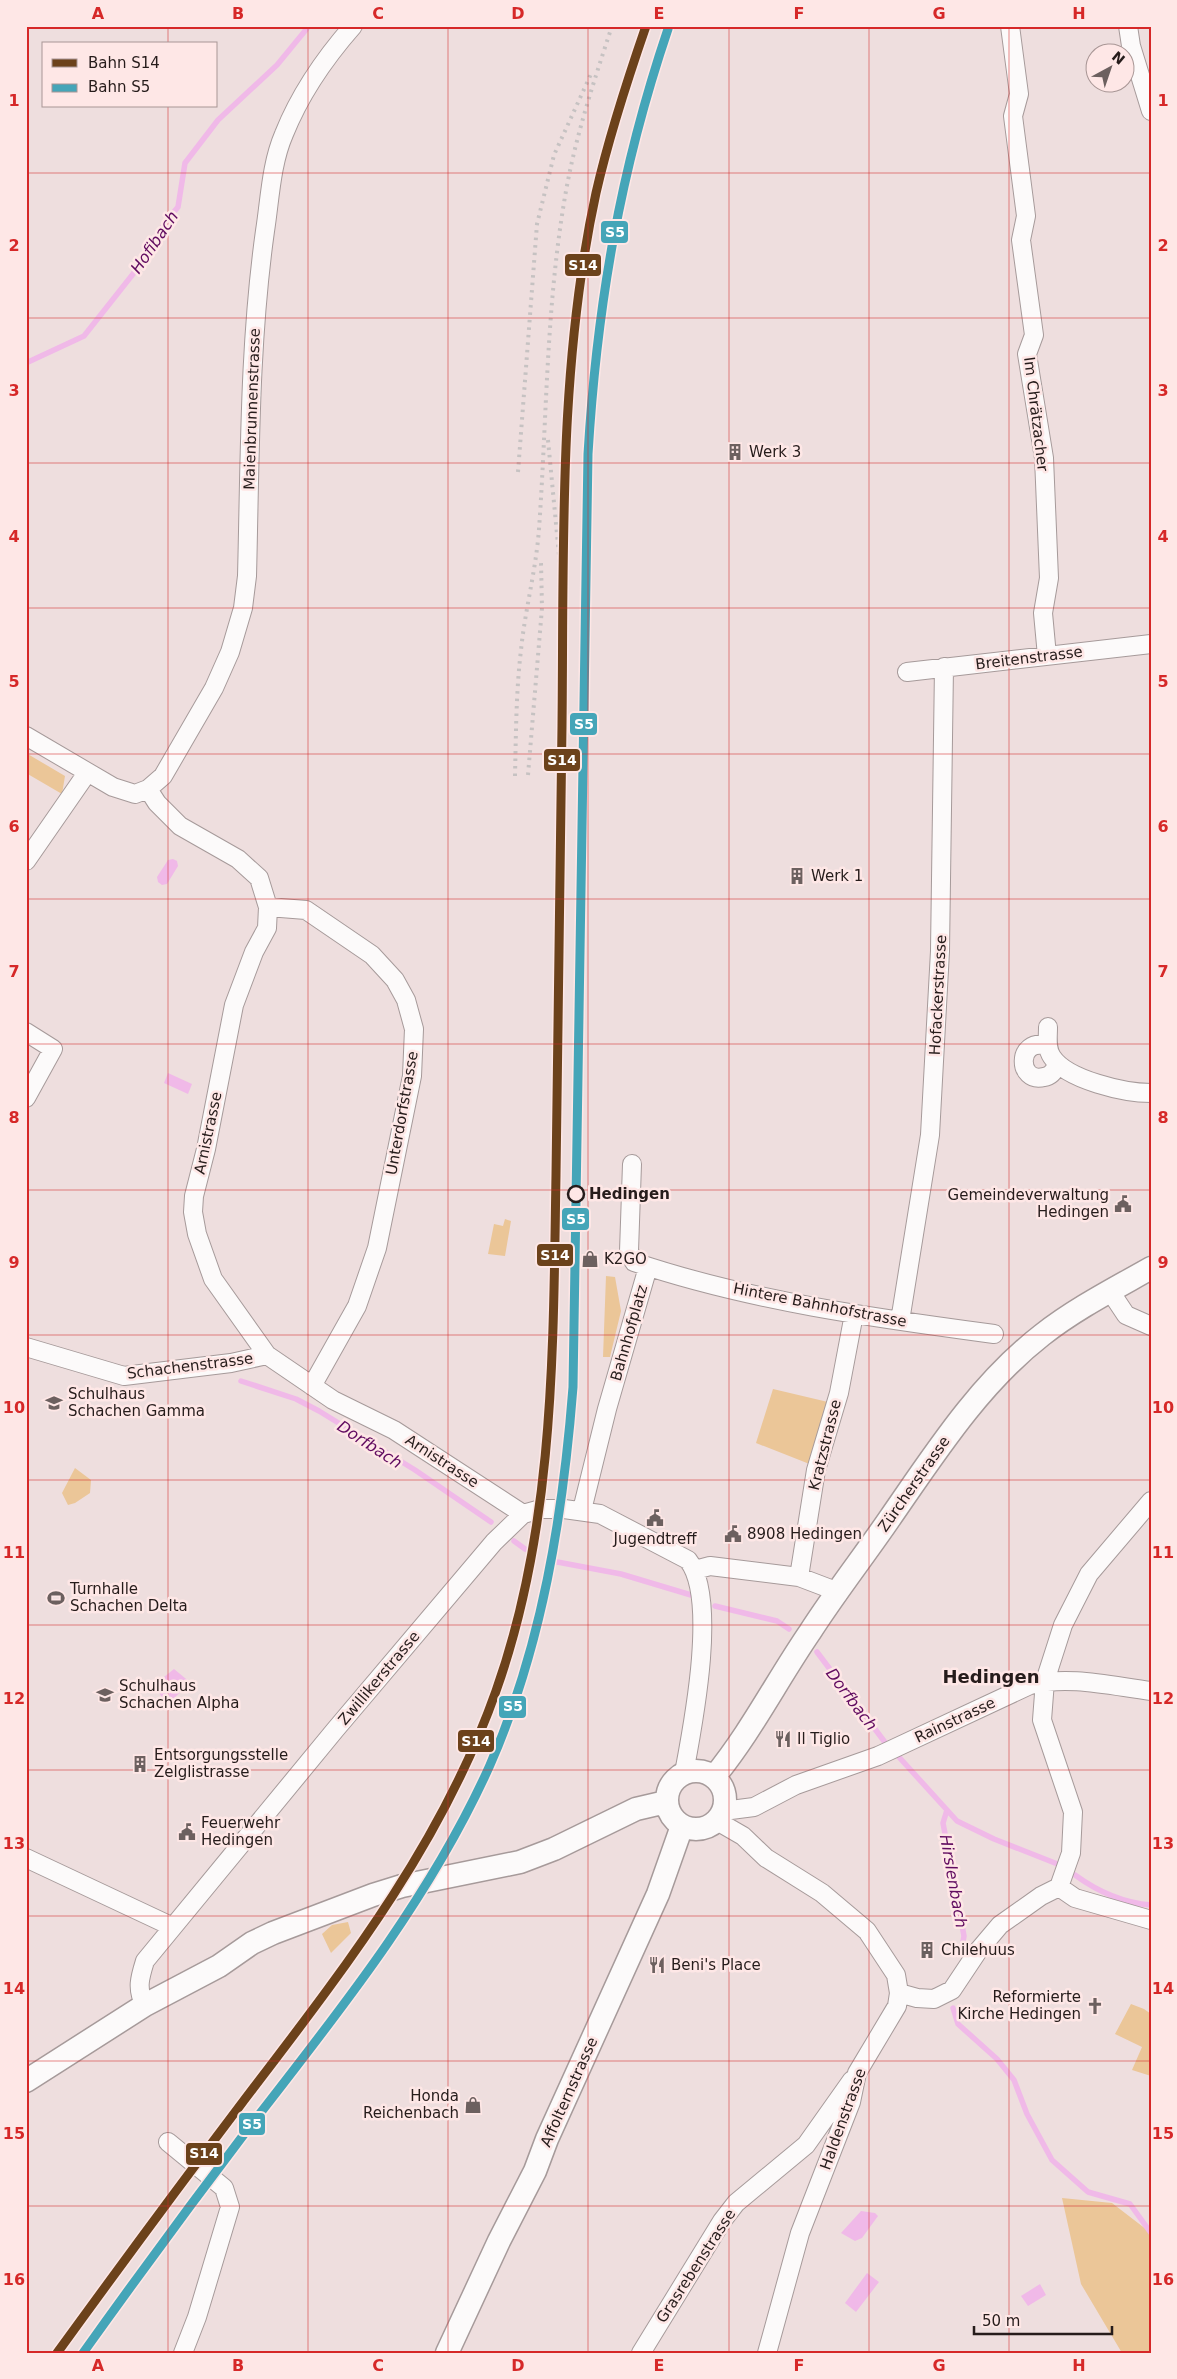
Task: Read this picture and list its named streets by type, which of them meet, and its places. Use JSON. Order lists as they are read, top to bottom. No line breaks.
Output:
{"streets":{"main road":["Zürcherstrasse","Affolternstrasse"],"street":["Maienbrunnenstrasse","Im Chrätzacher","Breitenstrasse","Hofackerstrasse","Unterdorfstrasse","Arnistrasse","Hintere Bahnhofstrasse","Bahnhofplatz","Schachenstrasse","Kratzstrasse","Zwillikerstrasse","Rainstrasse","Haldenstrasse","Grasrebenstrasse"]},"crossings":[["Maienbrunnenstrasse","Arnistrasse"],["Im Chrätzacher","Breitenstrasse"],["Breitenstrasse","Hofackerstrasse"],["Hofackerstrasse","Hintere Bahnhofstrasse"],["Unterdorfstrasse","Arnistrasse"],["Arnistrasse","Schachenstrasse"],["Arnistrasse","Zwillikerstrasse"],["Hintere Bahnhofstrasse","Bahnhofplatz"],["Hintere Bahnhofstrasse","Kratzstrasse"],["Zürcherstrasse","Rainstrasse"],["Zürcherstrasse","Affolternstrasse"],["Rainstrasse","Affolternstrasse"],["Haldenstrasse","Grasrebenstrasse"]],"districts":["Hedingen"],"water":["Hofibach","Dorfbach","Hirslenbach"],"places":{"building":["Werk 3","Werk 1","Entsorgungsstelle Zelglistrasse","Chilehuus"],"other":["Hedingen"],"public building":["Gemeindeverwaltung Hedingen","Jugendtreff","8908 Hedingen","Feuerwehr Hedingen"],"shop":["K2GO","Honda Reichenbach"],"school or university":["Schulhaus Schachen Gamma","Schulhaus Schachen Alpha"],"sports":["Turnhalle Schachen Delta"],"restaurant":["Il Tiglio","Beni's Place"],"church":["Reformierte Kirche Hedingen"]},"lines":["rail line S14","rail line S5"],"legend":["Bahn S14","Bahn S5"],"scale_bar":"50 m","north":"top right","grid":{"columns":["A","B","C","D","E","F","G","H"],"rows":["1","2","3","4","5","6","7","8","9","10","11","12","13","14","15","16"]}}
